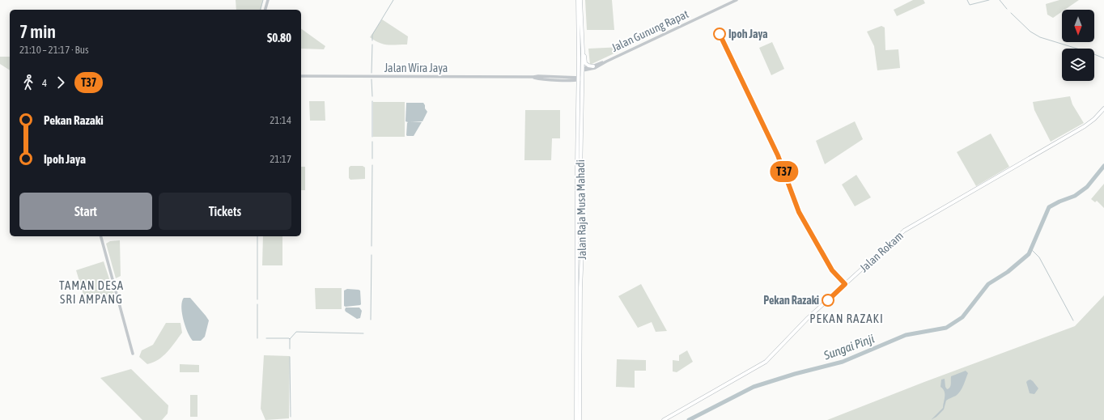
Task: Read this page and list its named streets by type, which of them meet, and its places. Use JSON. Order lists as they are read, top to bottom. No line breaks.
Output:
{"streets":{"main road":["Jalan Raja Musa Mahadi","Jalan Rokam"],"street":["Jalan Gunung Rapat","Jalan Wira Jaya"]},"crossings":[["Jalan Gunung Rapat","Jalan Raja Musa Mahadi"],["Jalan Wira Jaya","Jalan Raja Musa Mahadi"]],"districts":["TAMAN DESA SRI AMPANG","PEKAN RAZAKI"],"water":["Sungai Pinji"],"places":["Ipoh Jaya","Pekan Razaki"],"lines":["bus line T37"],"north":"bottom","page":{"on_map":"T37","heading":["7 min","21:10 – 21:17 · Bus","$0.80"],"legs":["4","T37"],"list":[{"name":"Pekan Razaki","value":"21:14"},{"name":"Ipoh Jaya","value":"21:17"}],"buttons":["Start","Tickets"]}}
